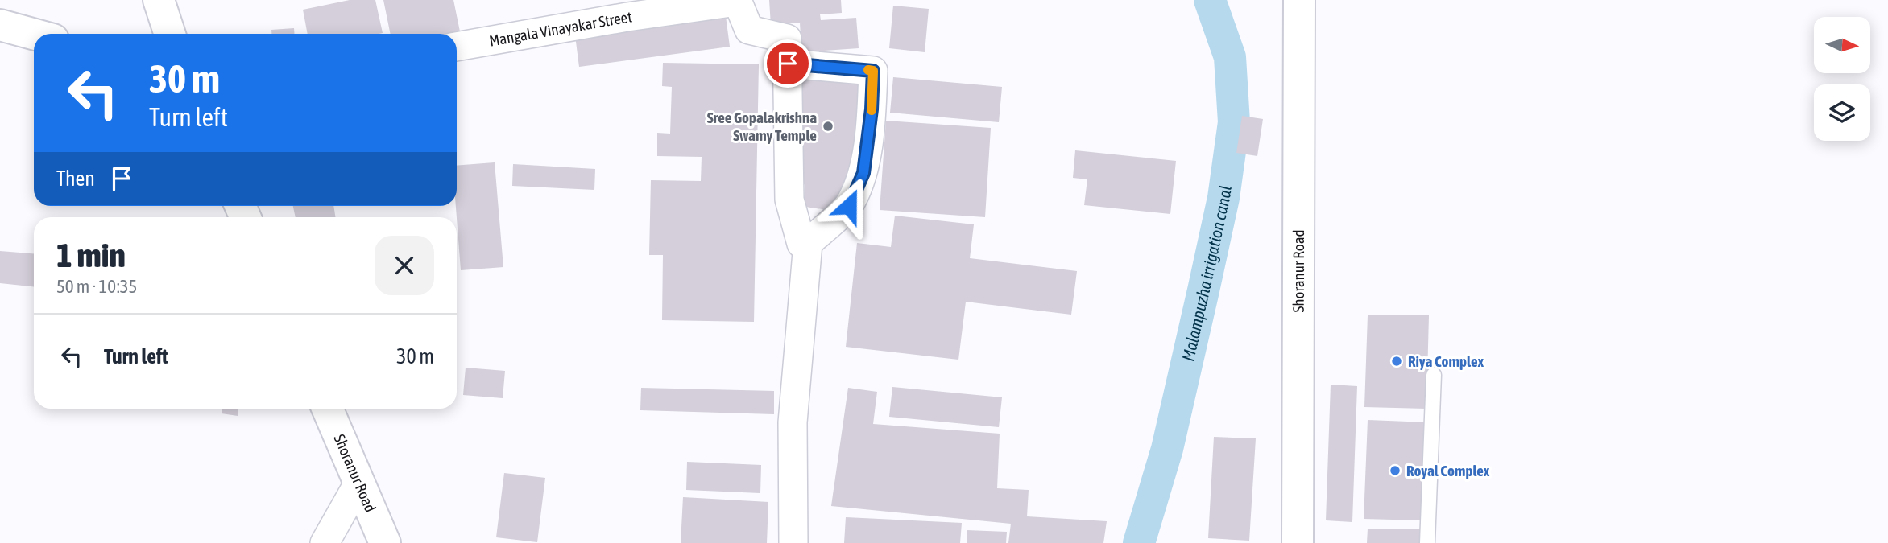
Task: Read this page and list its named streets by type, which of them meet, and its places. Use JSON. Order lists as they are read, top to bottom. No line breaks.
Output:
{"streets":{"main road":["Shoranur Road"],"street":["Mangala Vinayakar Street"]},"water":["Malampuzha irrigation canal"],"places":["Sree Gopalakrishna Swamy Temple","Riya Complex","Royal Complex"],"north":"right","page":{"turn":["30 m","Turn left"],"then":"Then","heading":["1 min","50 m · 10:35"],"list":[{"name":"Turn left","value":"30 m"}]}}
